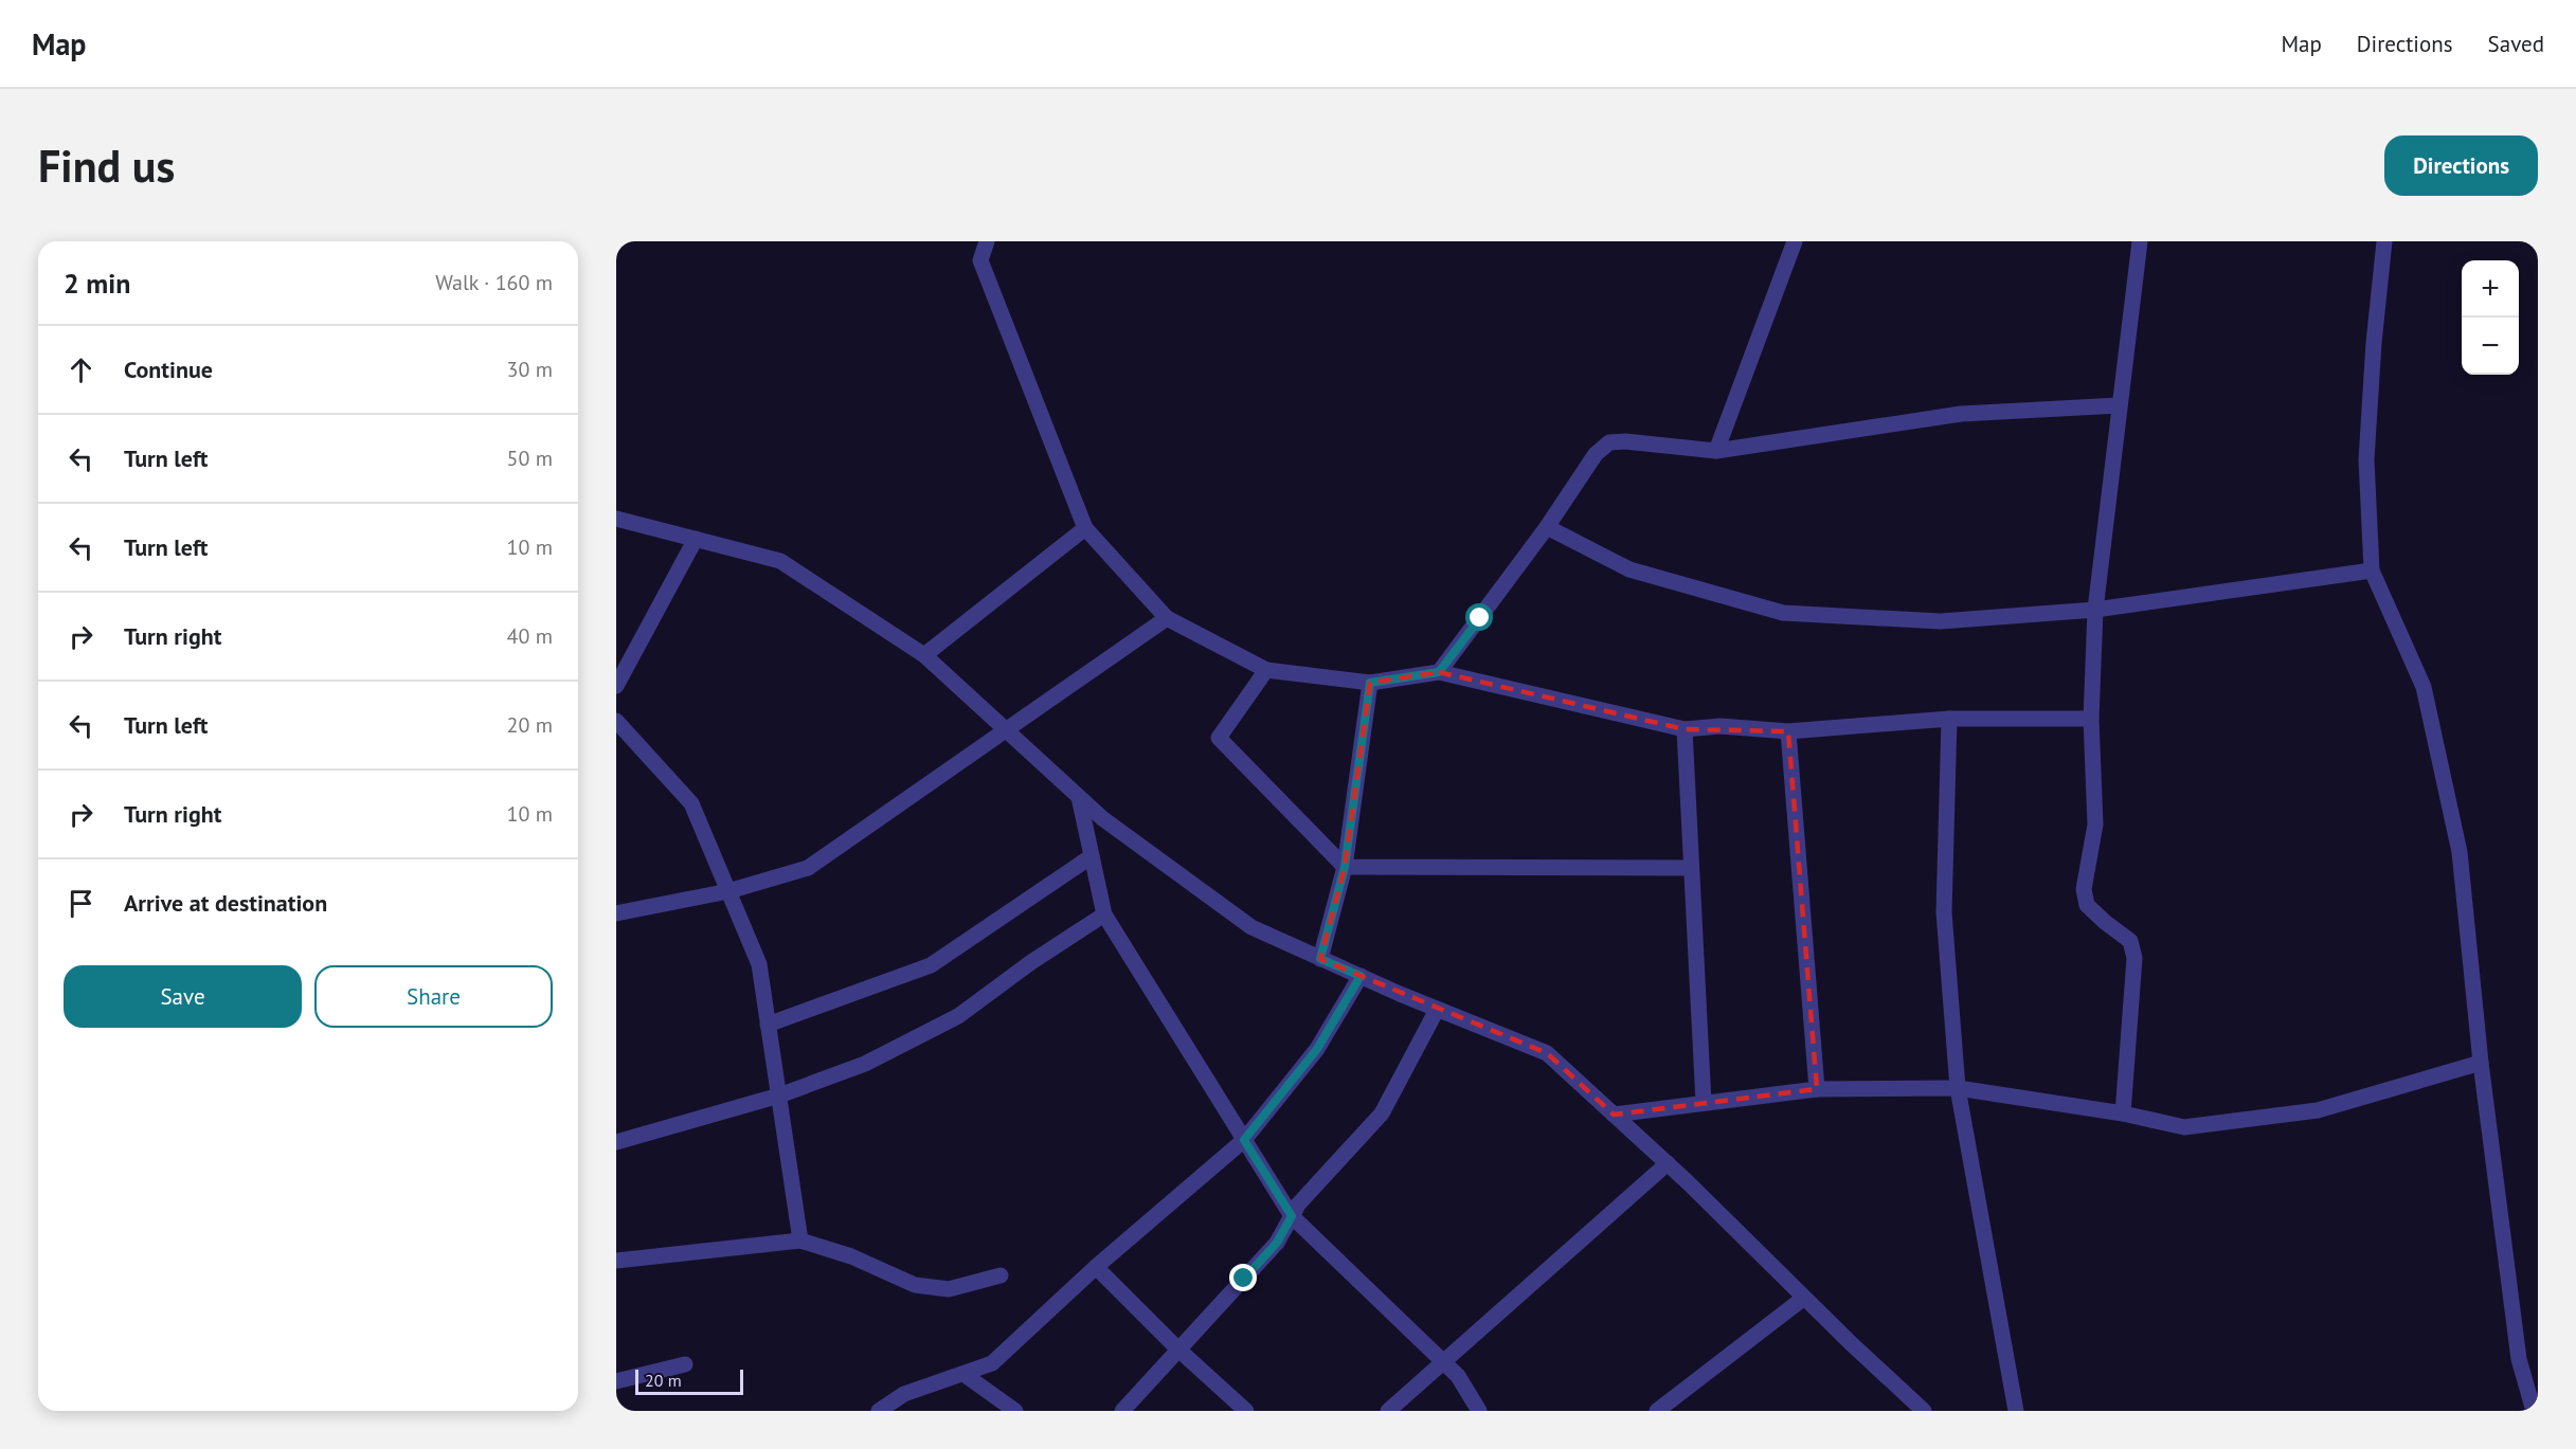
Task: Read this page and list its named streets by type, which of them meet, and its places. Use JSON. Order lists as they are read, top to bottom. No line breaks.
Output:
{"scale_bar":"20 m","page":{"header":"Map","nav":["Map","Directions","Saved"],"buttons":["Directions",["Save","Share"]],"title":"Find us","heading":["2 min","Walk · 160 m"],"map_buttons":["+","−"],"list":[["Continue","30 m"],["Turn left","50 m"],["Turn left","10 m"],["Turn right","40 m"],["Turn left","20 m"],["Turn right","10 m"],"Arrive at destination"],"scale":"20 m"}}
